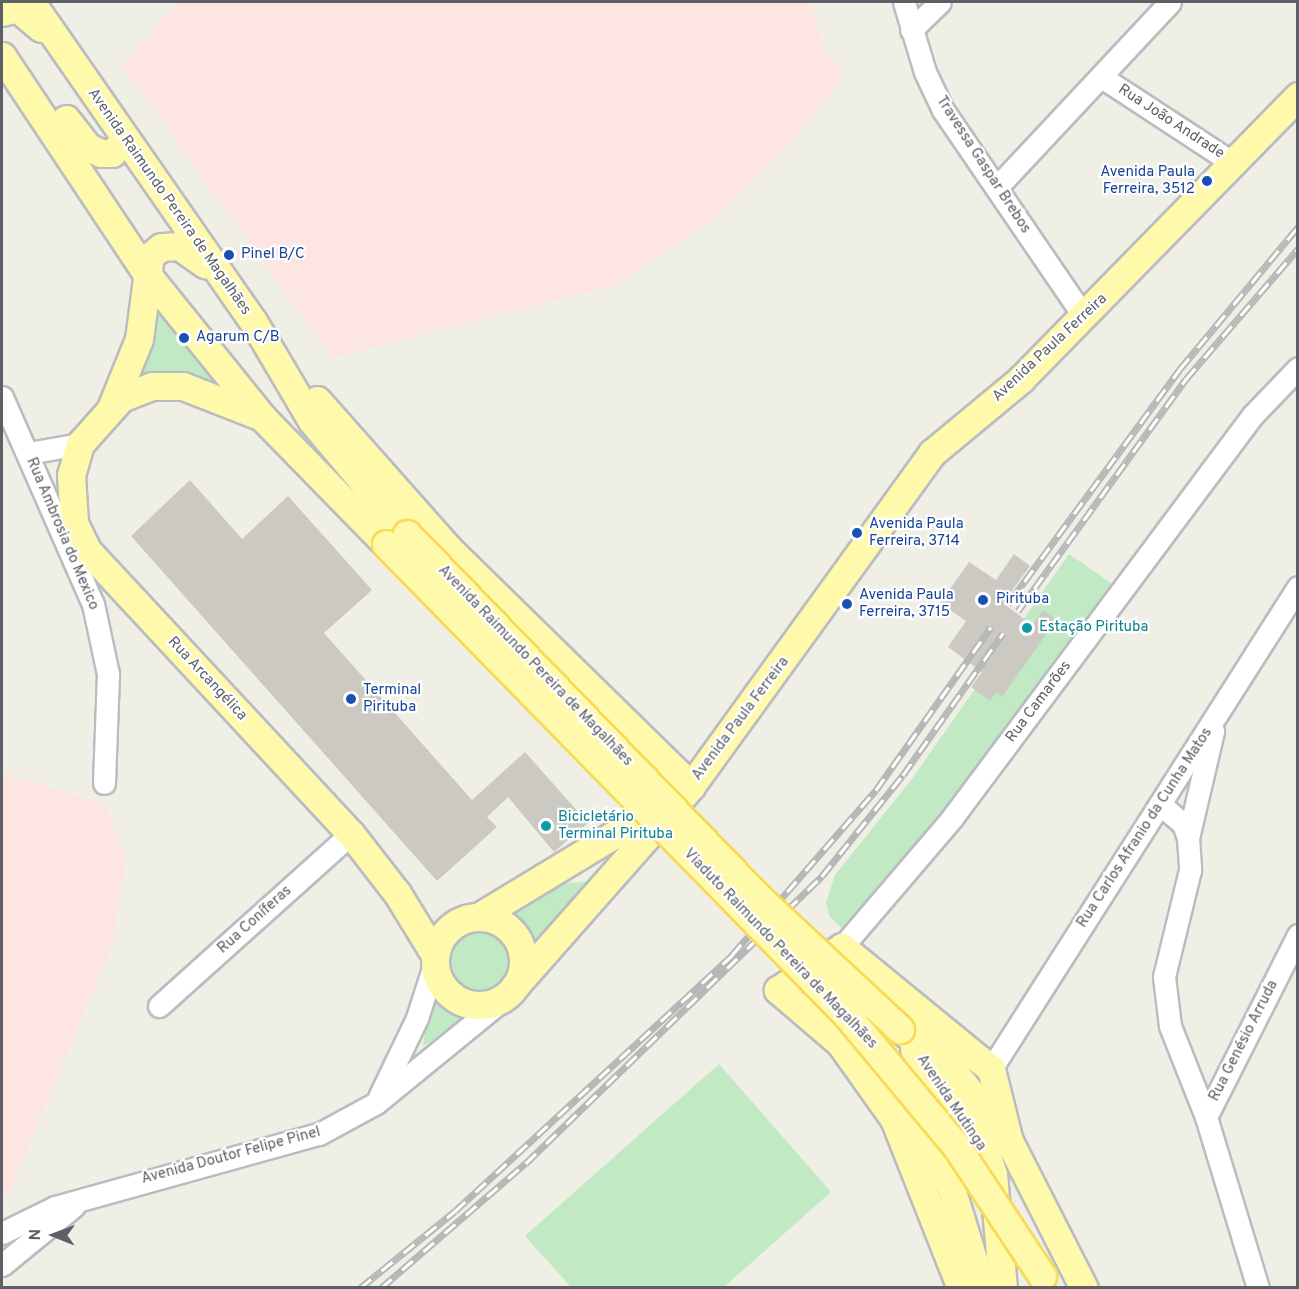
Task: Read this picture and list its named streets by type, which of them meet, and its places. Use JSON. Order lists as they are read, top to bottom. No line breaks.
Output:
{"streets":{"main road":["Avenida Raimundo Pereira de Magalhães","Avenida Paula Ferreira","Rua Arcangélica","Viaduto Raimundo Pereira de Magalhães","Avenida Mutinga","Avenida Doutor Felipe Pinel"],"street":["Rua João Andrade","Travessa Gaspar Brebos","Rua Ambrosia do Mexico","Rua Camarões","Rua Carlos Afranio da Cunha Matos","Rua Coníferas","Rua Genésio Arruda"]},"crossings":[["Rua João Andrade","Avenida Paula Ferreira"],["Travessa Gaspar Brebos","Avenida Paula Ferreira"],["Avenida Raimundo Pereira de Magalhães","Viaduto Raimundo Pereira de Magalhães"],["Avenida Raimundo Pereira de Magalhães","Avenida Mutinga"],["Avenida Paula Ferreira","Avenida Doutor Felipe Pinel"],["Rua Arcangélica","Rua Coníferas"],["Rua Arcangélica","Avenida Doutor Felipe Pinel"],["Viaduto Raimundo Pereira de Magalhães","Avenida Mutinga"]],"places":["Avenida Paula Ferreira, 3512","Pinel B/C","Agarum C/B","Avenida Paula Ferreira, 3714","Pirituba","Avenida Paula Ferreira, 3715","Estação Pirituba","Terminal Pirituba","Bicicletário Terminal Pirituba"],"north":"left"}
